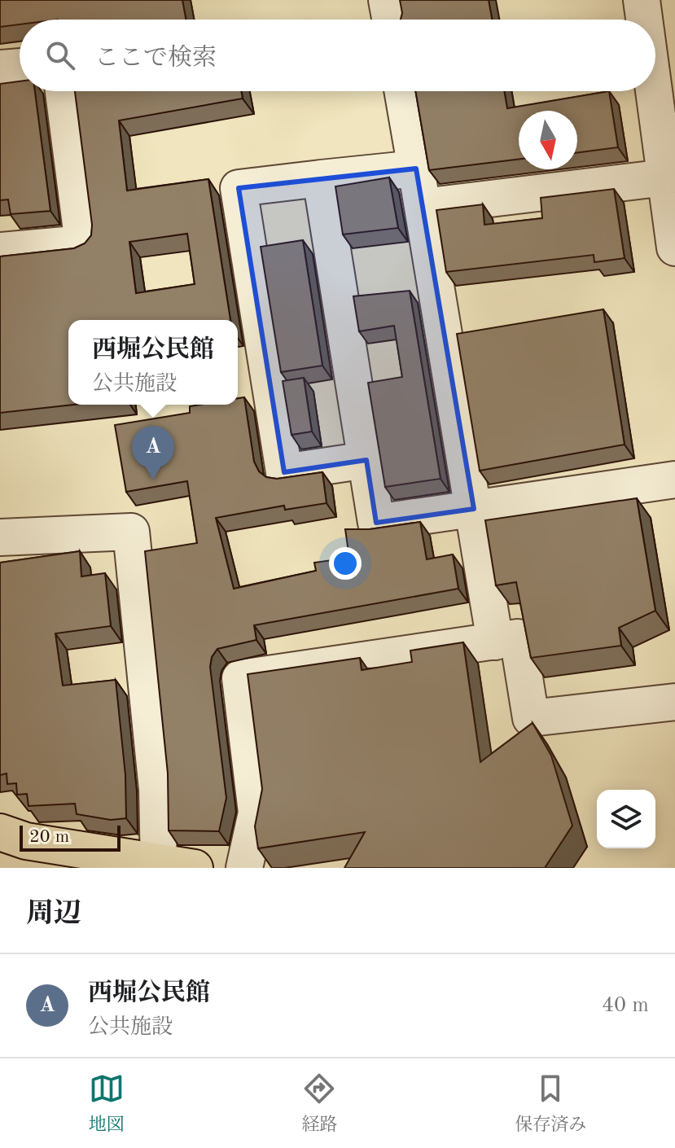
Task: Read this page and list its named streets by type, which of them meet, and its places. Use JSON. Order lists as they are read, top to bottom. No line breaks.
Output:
{"scale_bar":"20 m","north":"bottom","page":{"search":"ここで検索","popup":["西堀公民館","公共施設"],"pins":"A","scale":"20 m","heading":"周辺","list":[{"mark":"A","name":"西堀公民館","note":"公共施設","value":"40 m"}],"nav":["地図","経路","保存済み"]}}
